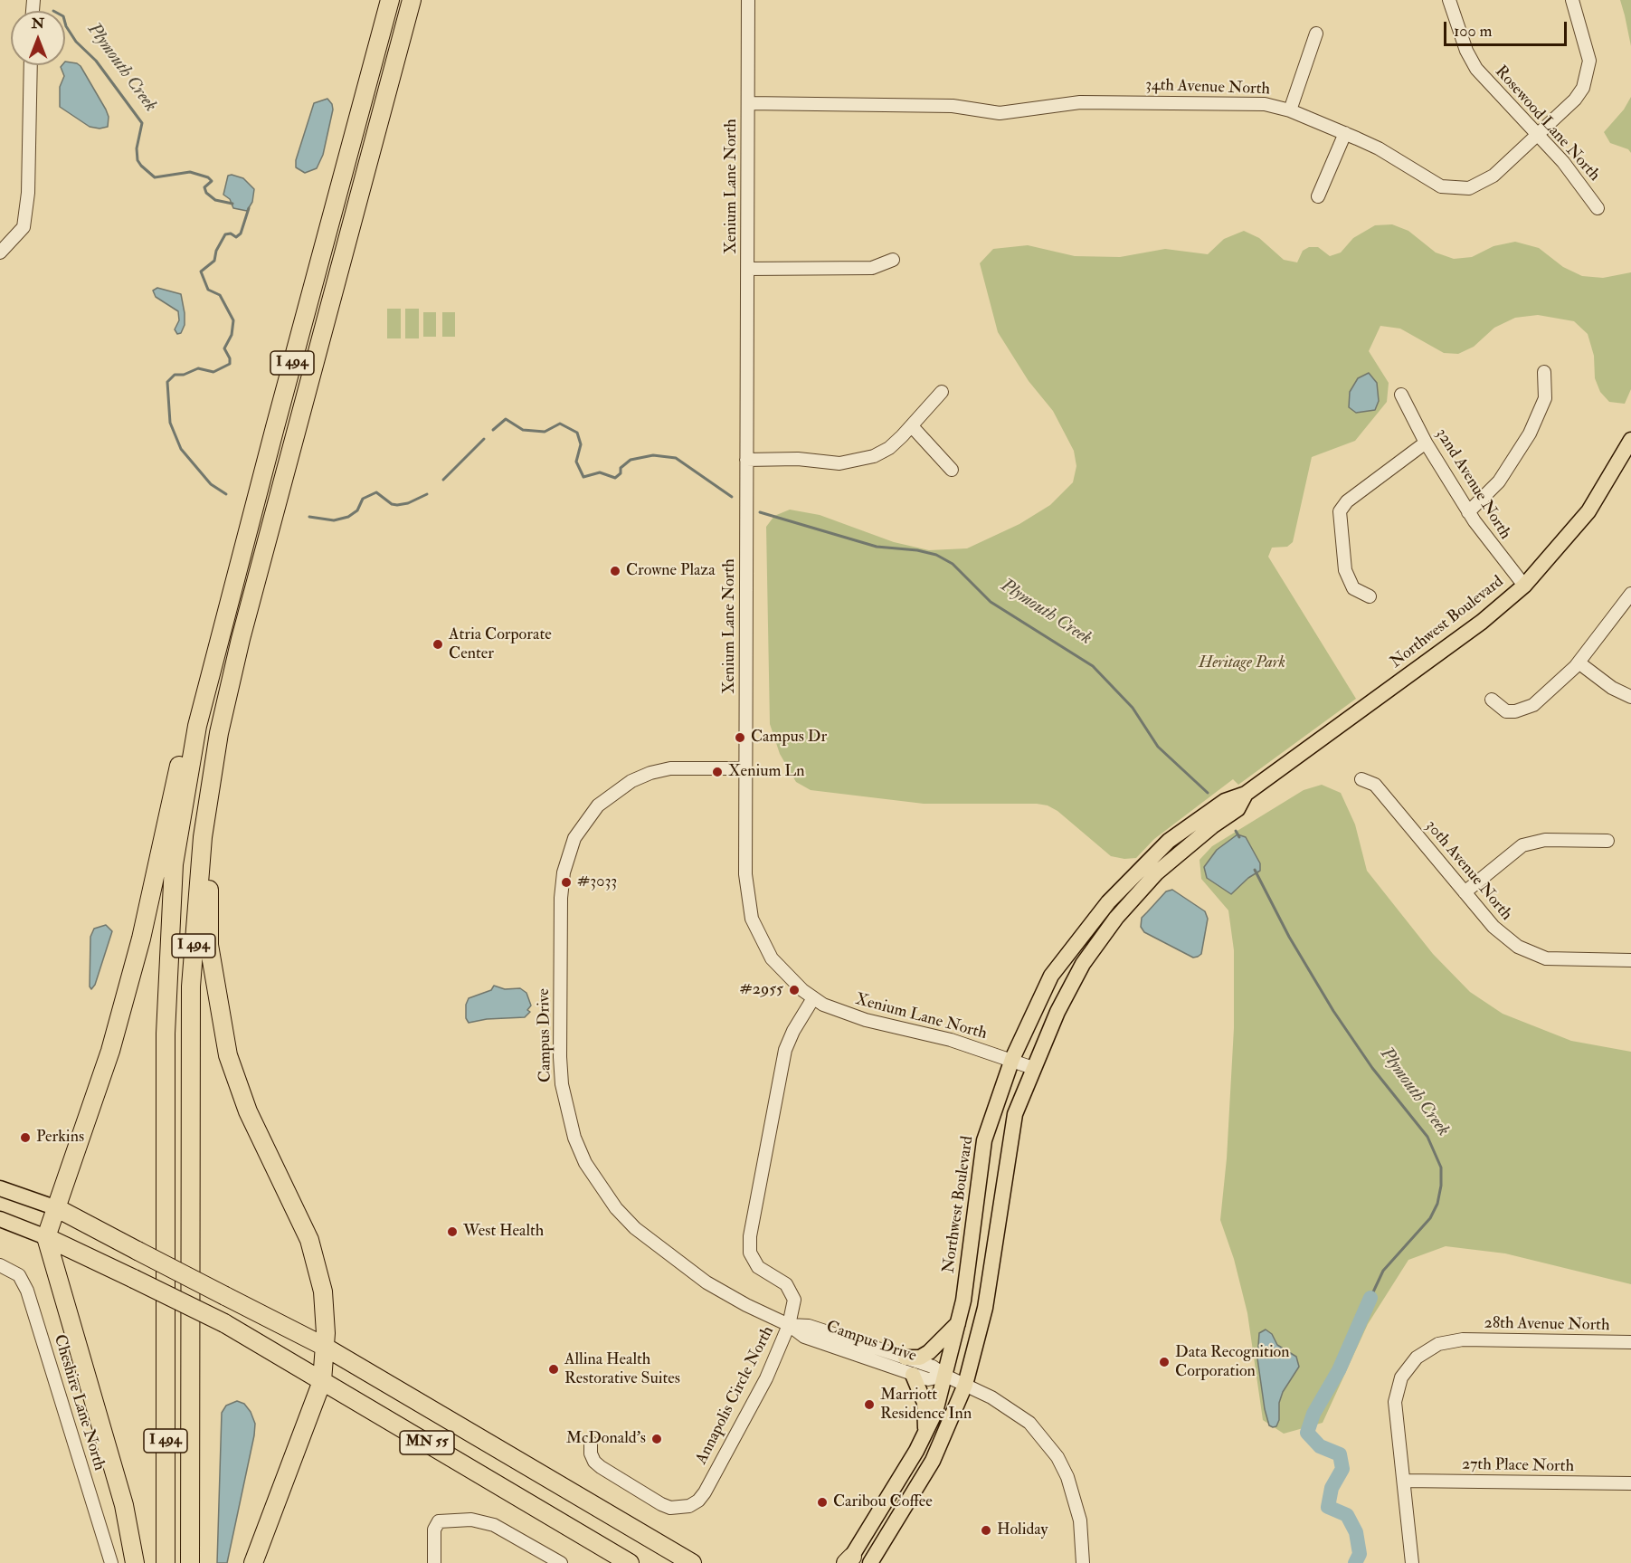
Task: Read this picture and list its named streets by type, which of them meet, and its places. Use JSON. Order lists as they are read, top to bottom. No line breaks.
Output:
{"streets":{"highway":["I 494","MN 55"],"main road":["Northwest Boulevard"],"street":["34th Avenue North","Rosewood Lane North","Xenium Lane North","32nd Avenue North","30th Avenue North","Campus Drive","28th Avenue North","Annapolis Circle North","Cheshire Lane North","27th Place North"]},"crossings":[["34th Avenue North","Rosewood Lane North"],["34th Avenue North","Xenium Lane North"],["Xenium Lane North","Northwest Boulevard"],["Xenium Lane North","Campus Drive"],["Xenium Lane North","Annapolis Circle North"],["32nd Avenue North","Northwest Boulevard"],["Northwest Boulevard","Campus Drive"],["Campus Drive","Annapolis Circle North"],["28th Avenue North","27th Place North"]],"water":["Plymouth Creek"],"parks":["Heritage Park"],"places":["Crowne Plaza","Atria Corporate Center","Campus Dr","Xenium Ln","#3033","#2955","Perkins","West Health","Data Recognition Corporation","Allina Health Restorative Suites","Marriott Residence Inn","McDonald's","Caribou Coffee","Holiday"],"scale_bar":"100 m","north":"top"}
